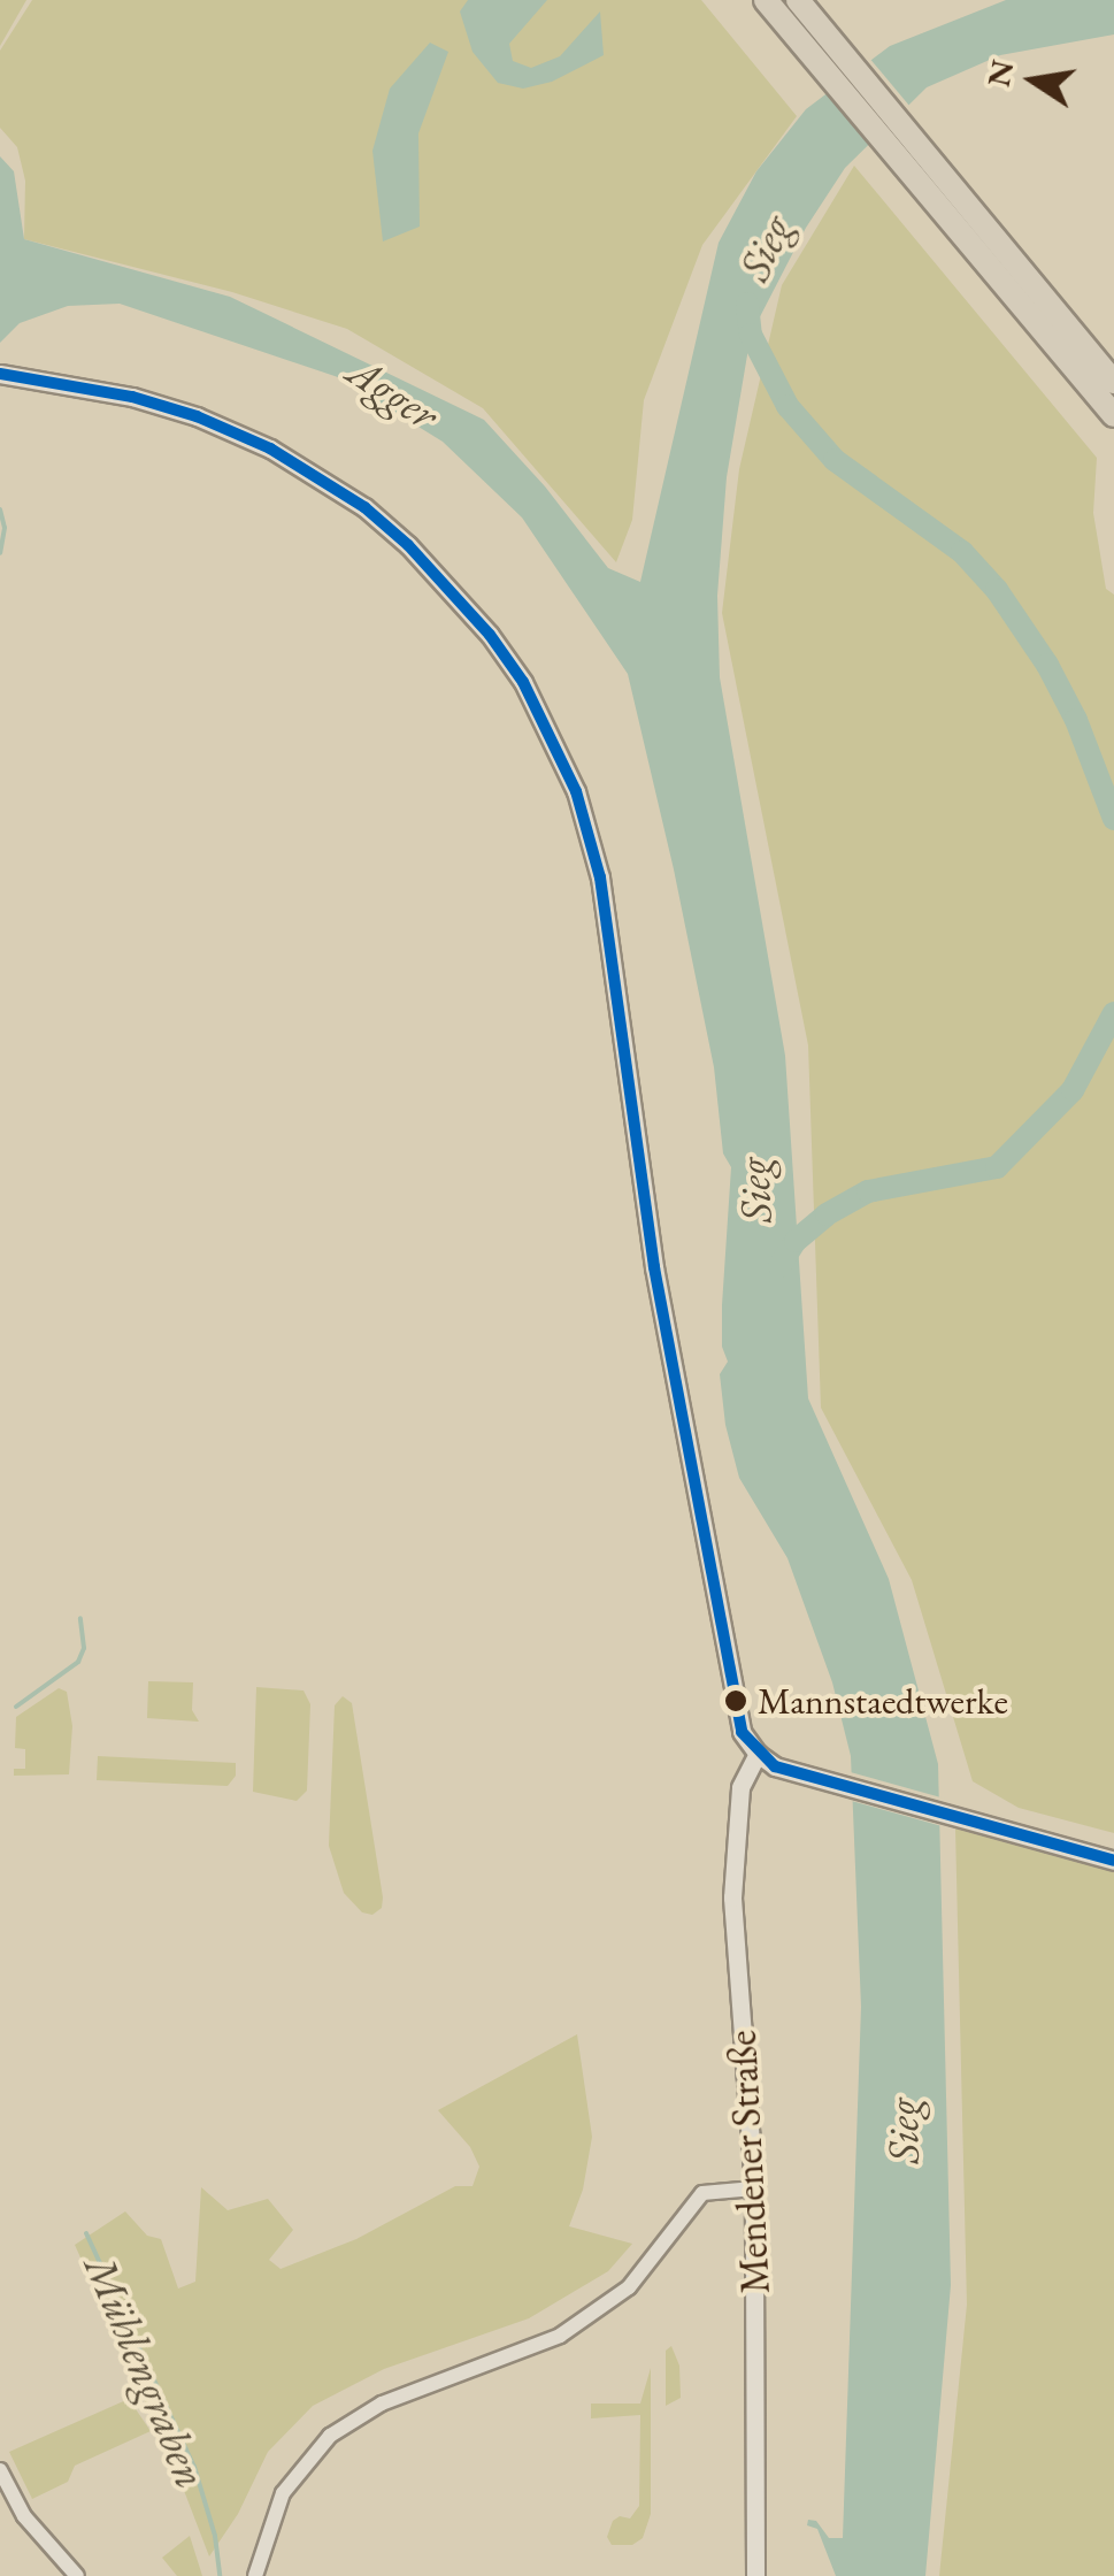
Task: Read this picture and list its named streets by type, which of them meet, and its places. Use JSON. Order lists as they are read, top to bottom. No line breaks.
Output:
{"streets":{"street":["Mendener Straße"]},"water":["Sieg","Agger","Mühlengraben"],"places":["Mannstaedtwerke"],"north":"left"}
